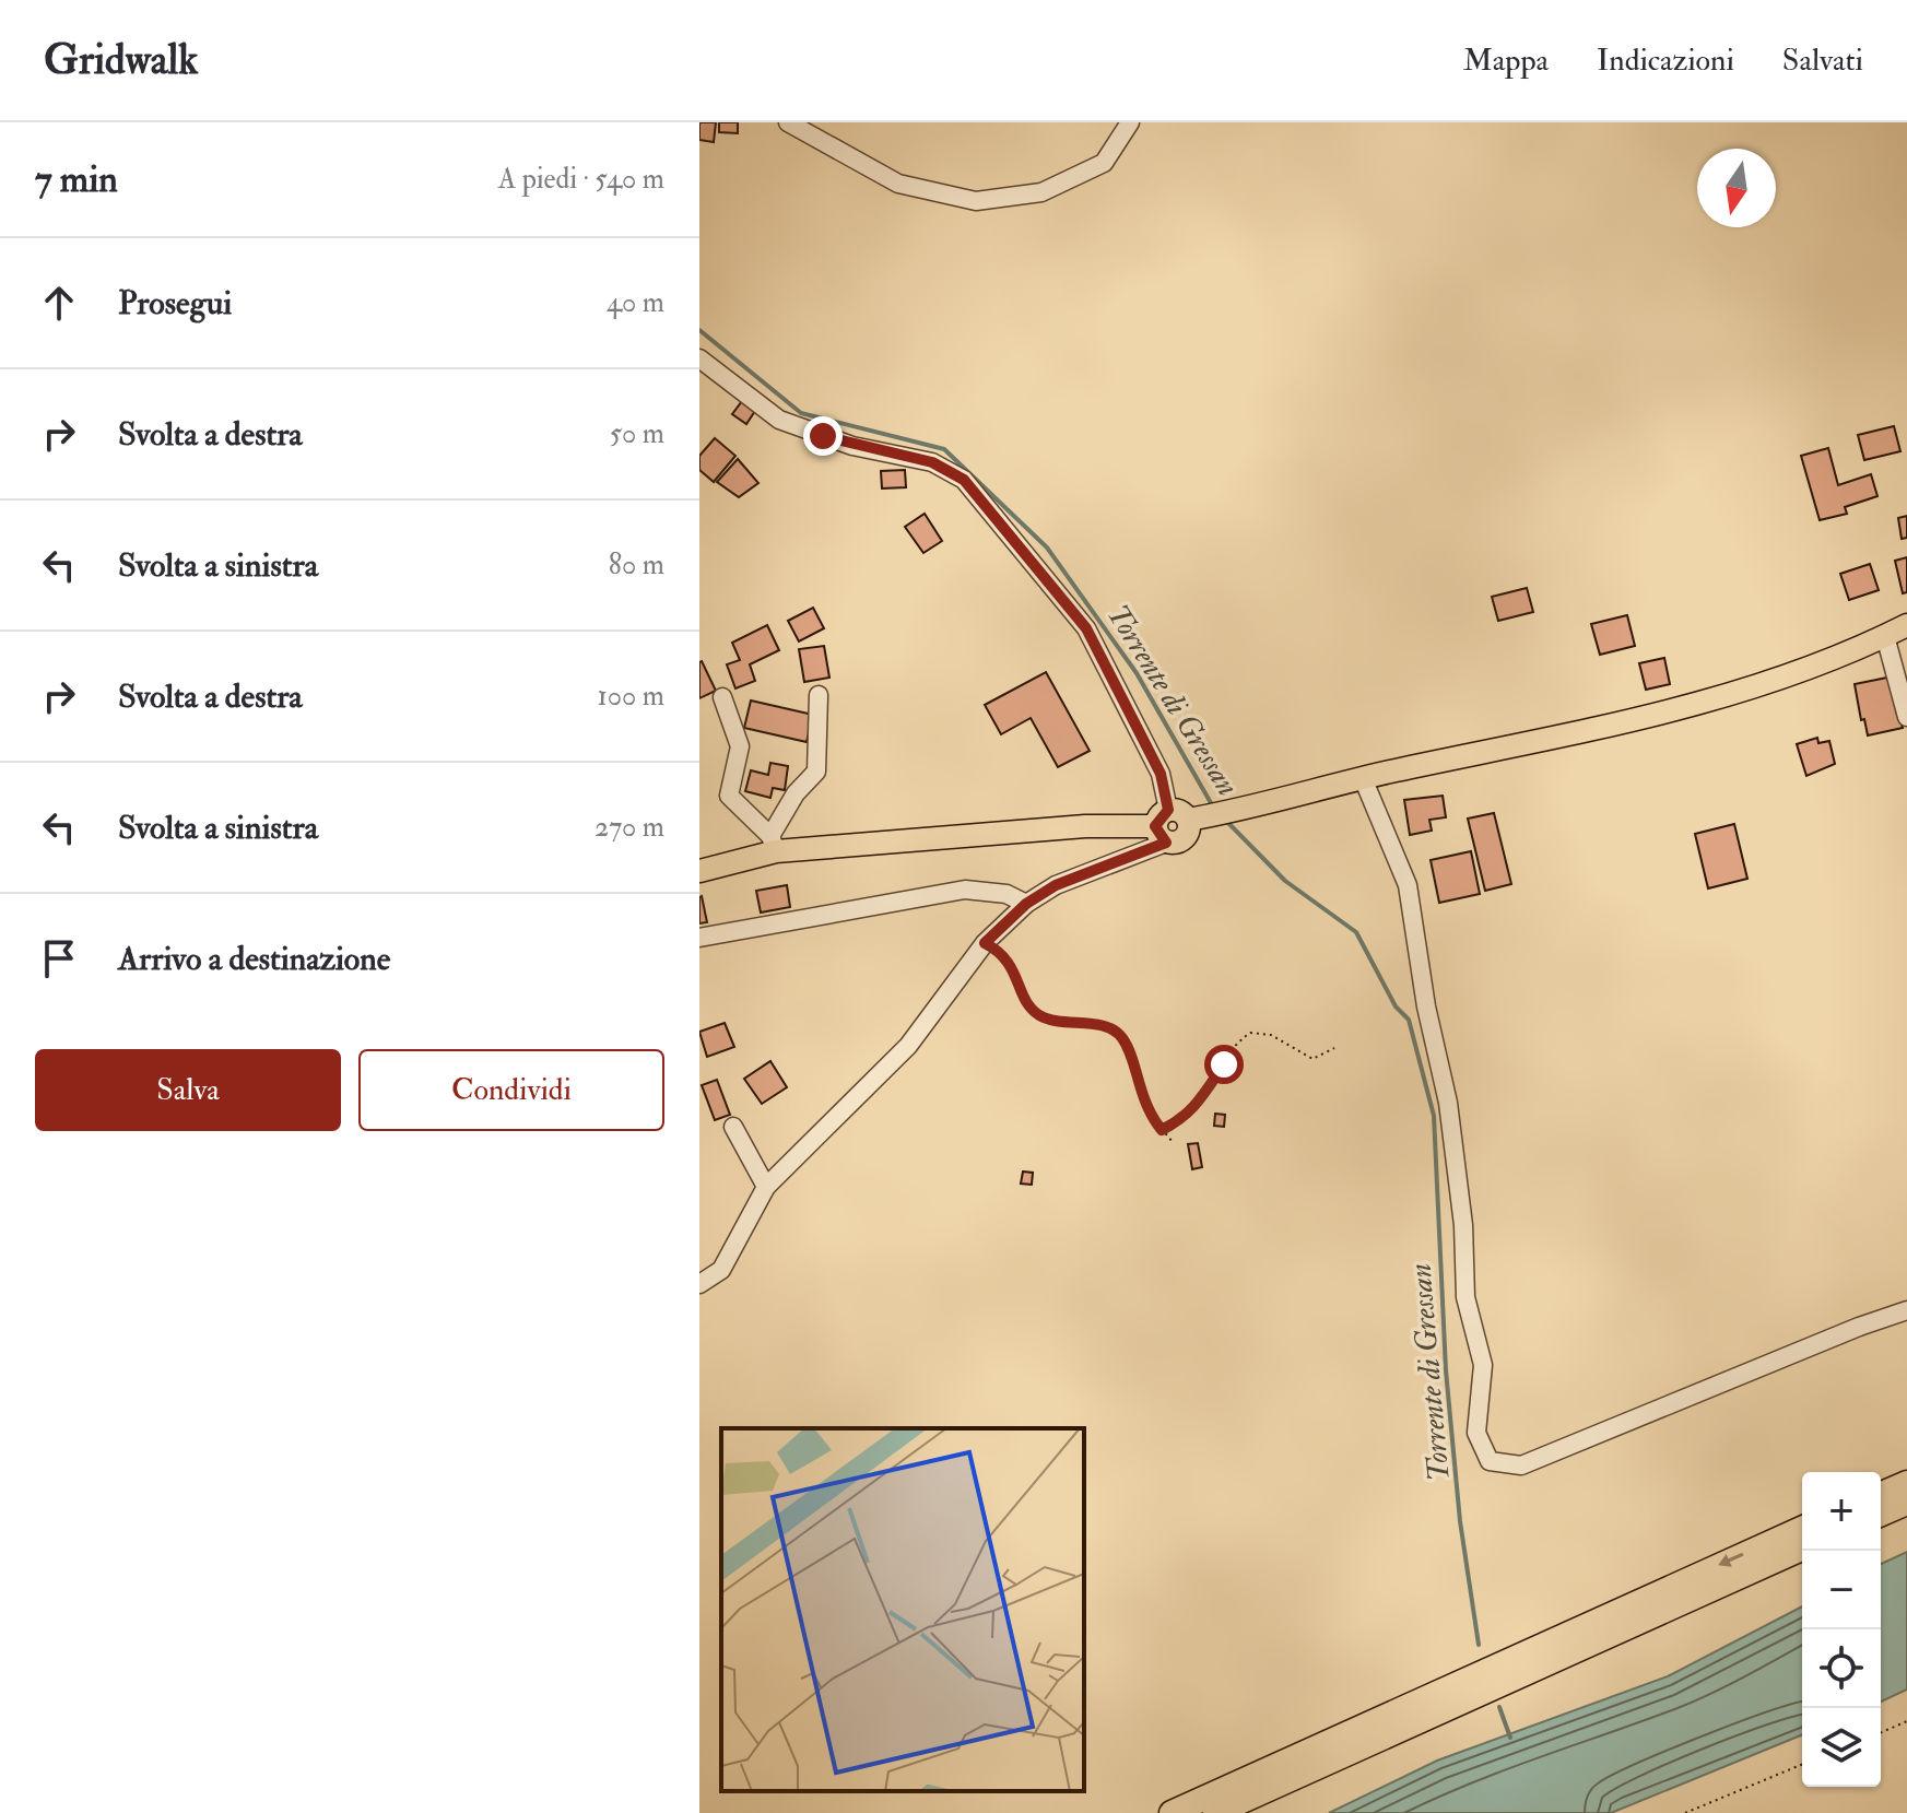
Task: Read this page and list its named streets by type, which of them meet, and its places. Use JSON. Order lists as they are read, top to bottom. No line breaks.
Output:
{"water":["Torrente di Gressan"],"north":"bottom","page":{"header":"Gridwalk","nav":["Mappa","Indicazioni","Salvati"],"heading":["7 min","A piedi · 540 m"],"list":[["Prosegui","40 m"],["Svolta a destra","50 m"],["Svolta a sinistra","80 m"],["Svolta a destra","100 m"],["Svolta a sinistra","270 m"],"Arrivo a destinazione"],"buttons":["Salva","Condividi"],"map_buttons":["+","−"]}}
